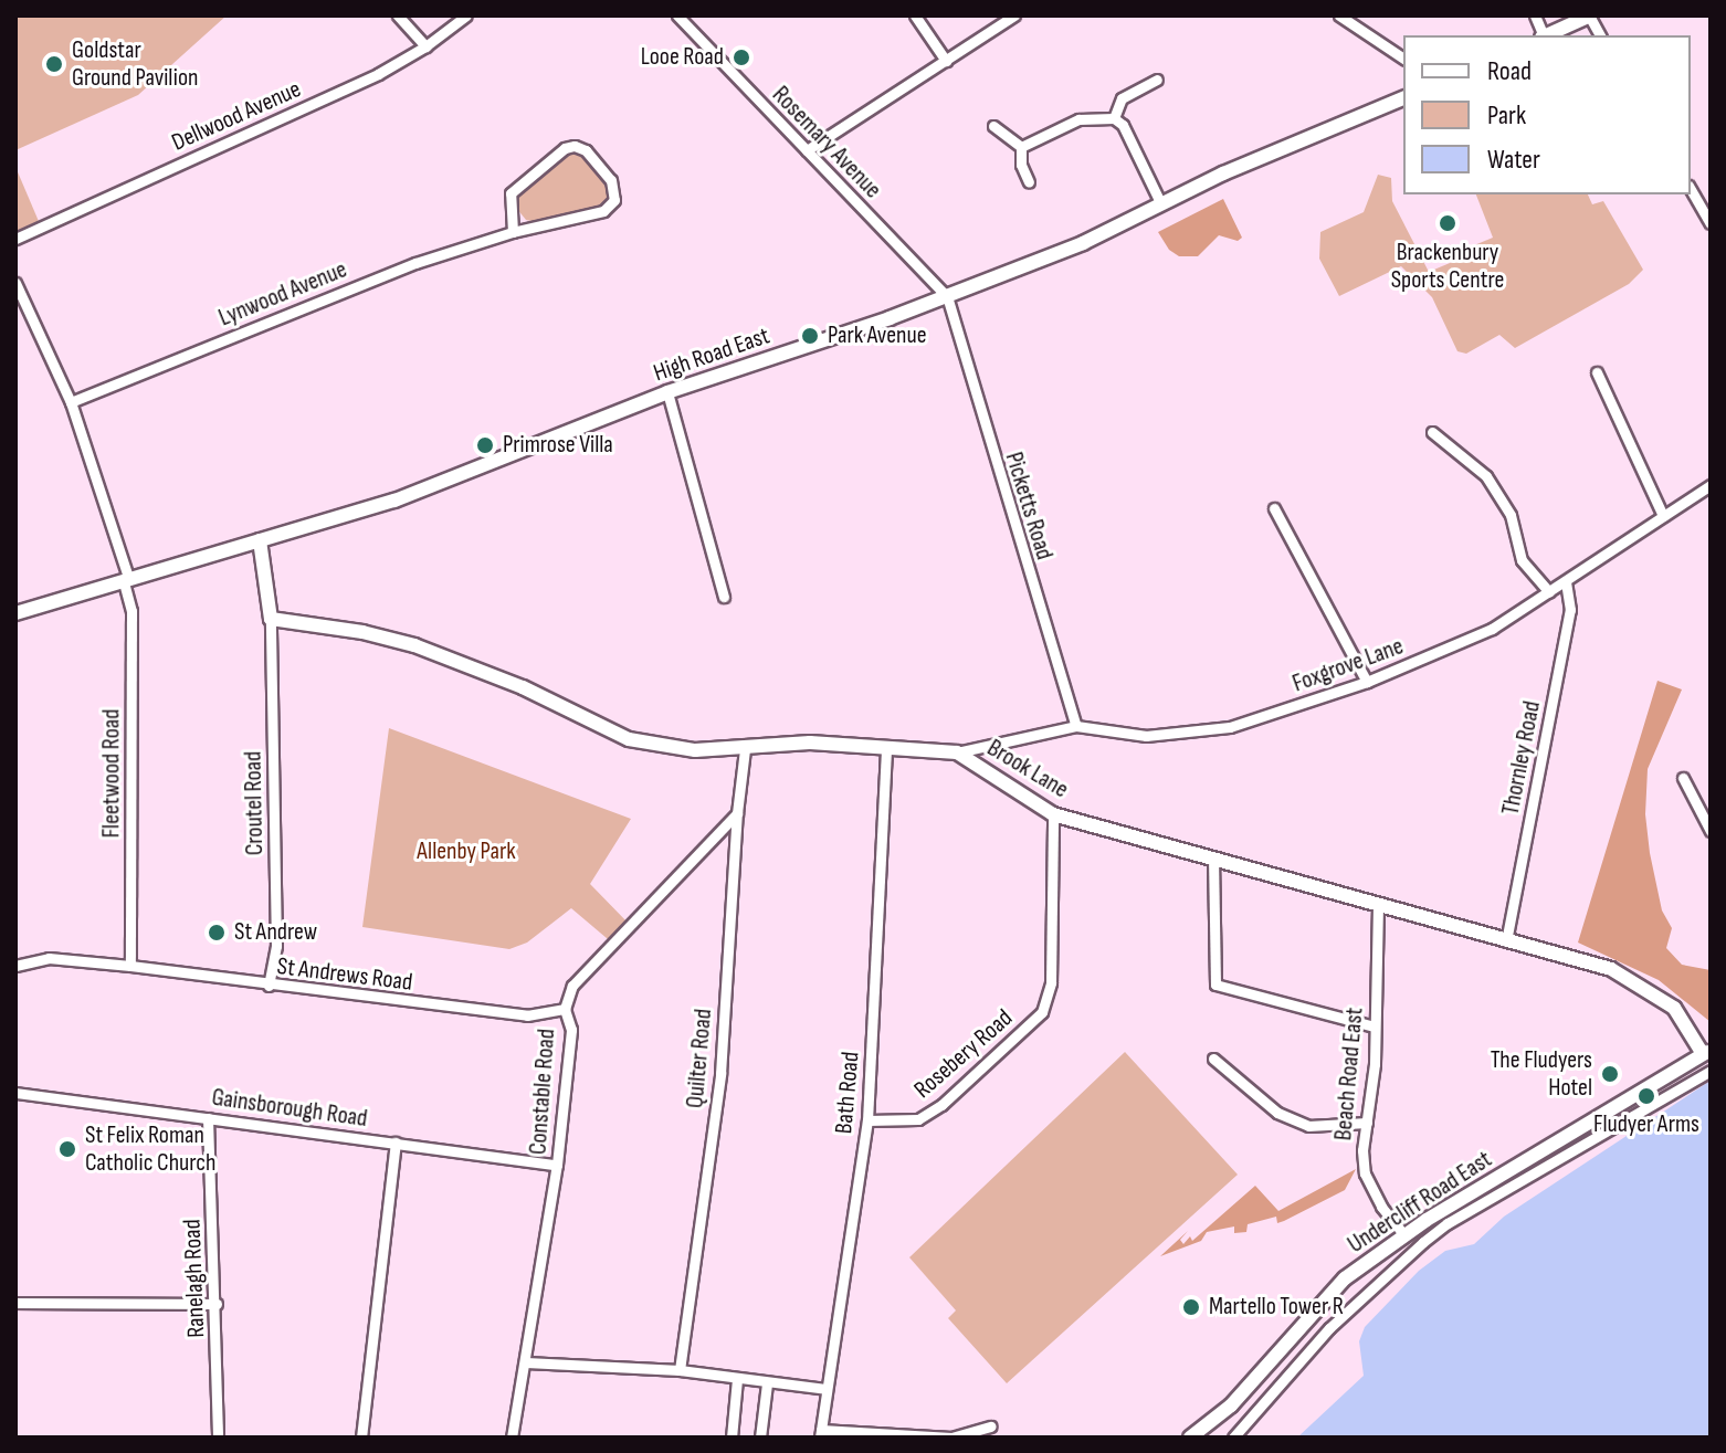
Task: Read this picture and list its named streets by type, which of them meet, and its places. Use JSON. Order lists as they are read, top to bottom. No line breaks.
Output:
{"streets":{"street":["Dellwood Avenue","Rosemary Avenue","Lynwood Avenue","High Road East","Picketts Road","Foxgrove Lane","Thornley Road","Brook Lane","Fleetwood Road","Croutel Road","St Andrews Road","Rosebery Road","Quilter Road","Beach Road East","Constable Road","Bath Road","Gainsborough Road","Undercliff Road East","Ranelagh Road"]},"crossings":[["Rosemary Avenue","High Road East"],["Rosemary Avenue","Picketts Road"],["Lynwood Avenue","Fleetwood Road"],["High Road East","Picketts Road"],["High Road East","Fleetwood Road"],["Picketts Road","Foxgrove Lane"],["Foxgrove Lane","Thornley Road"],["Foxgrove Lane","Brook Lane"],["Thornley Road","Brook Lane"],["Brook Lane","Croutel Road"],["Brook Lane","Rosebery Road"],["Brook Lane","Quilter Road"],["Brook Lane","Beach Road East"],["Brook Lane","Bath Road"],["Brook Lane","Undercliff Road East"],["Fleetwood Road","St Andrews Road"],["Croutel Road","St Andrews Road"],["St Andrews Road","Constable Road"],["Rosebery Road","Bath Road"],["Quilter Road","Constable Road"],["Beach Road East","Undercliff Road East"],["Constable Road","Gainsborough Road"],["Gainsborough Road","Ranelagh Road"]],"parks":["Allenby Park"],"places":["Looe Road","Goldstar Ground Pavilion","Brackenbury Sports Centre","Park Avenue","Primrose Villa","St Andrew","The Fludyers Hotel","Fludyer Arms","St Felix Roman Catholic Church","Martello Tower R"],"legend":["Road","Park","Water"]}
